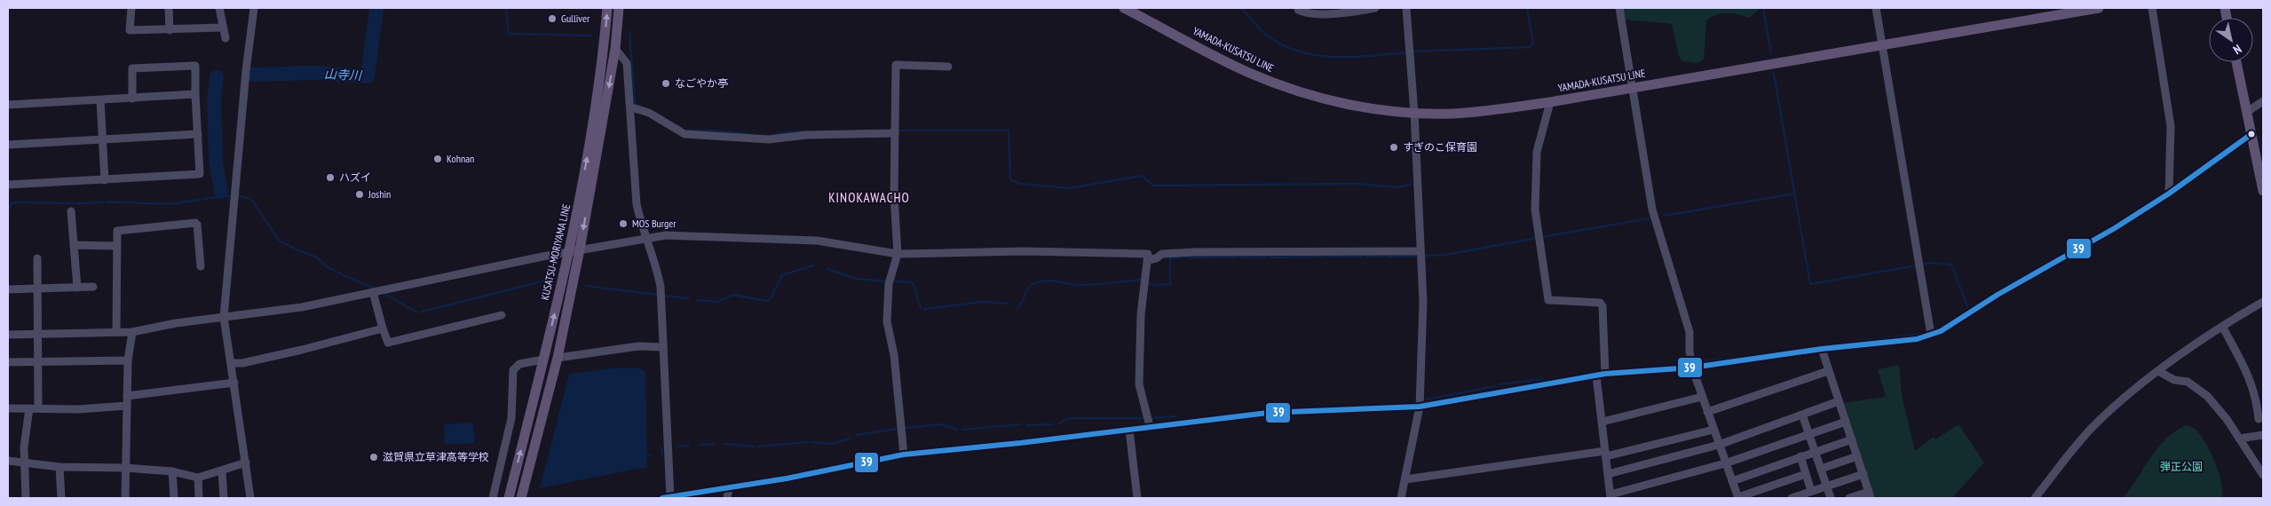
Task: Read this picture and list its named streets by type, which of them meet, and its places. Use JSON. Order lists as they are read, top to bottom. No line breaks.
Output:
{"streets":{"main road":["YAMADA-KUSATSU LINE","KUSATSU-MORIYAMA LINE"]},"districts":["KINOKAWACHO"],"water":["山寺川"],"parks":["弾正公園"],"places":["Gulliver","なごやか亭","すぎのこ保育園","Kohnan","ハズイ","Joshin","MOS Burger","滋賀県立草津高等学校"],"lines":["transit line 39"],"north":"bottom right"}
